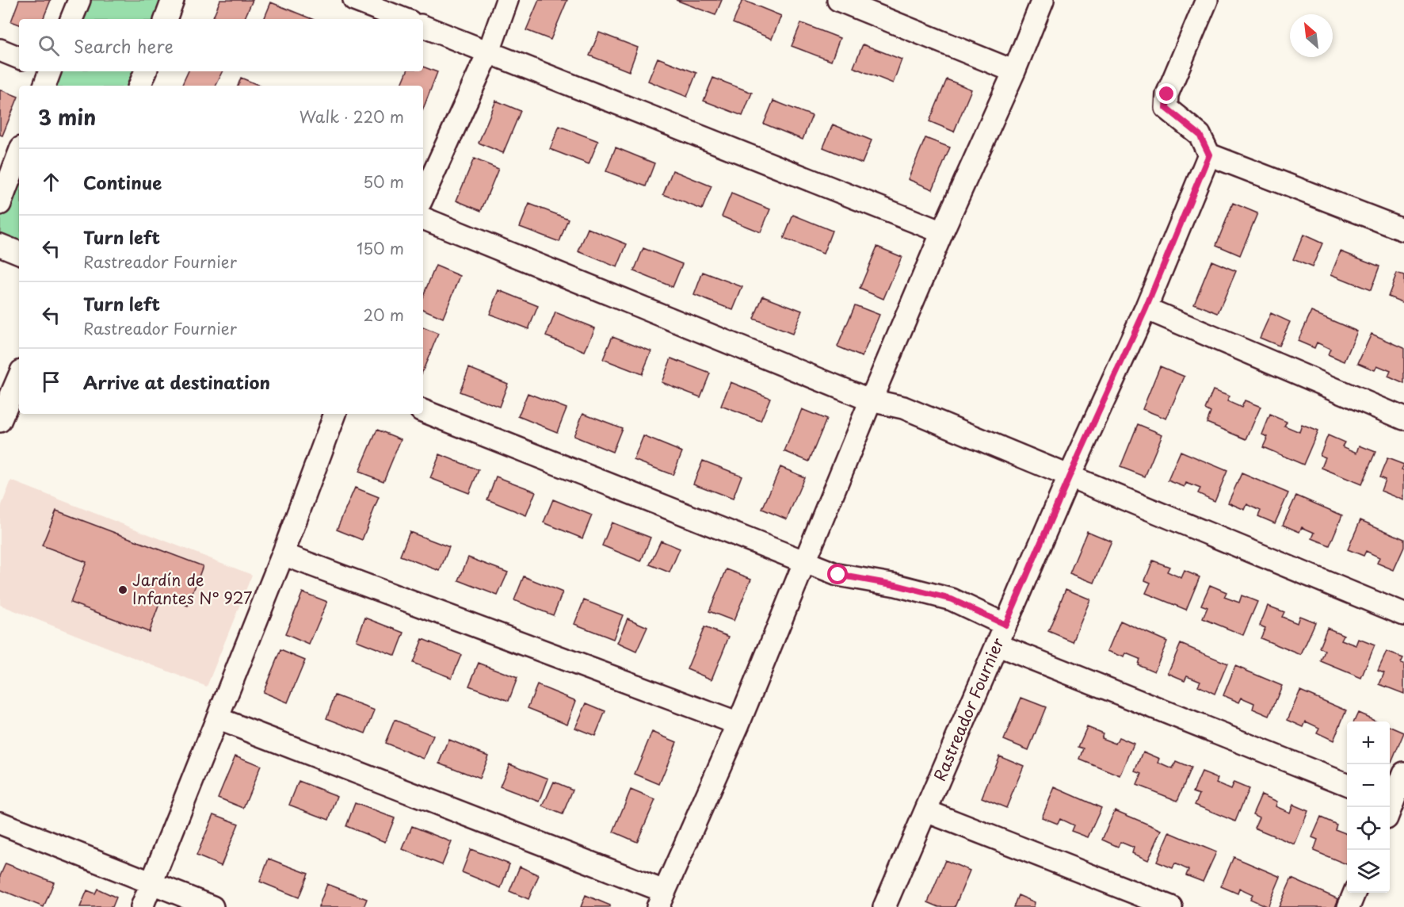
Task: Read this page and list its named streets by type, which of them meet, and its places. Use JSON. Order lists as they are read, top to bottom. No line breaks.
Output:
{"streets":{"street":["Rastreador Fournier"]},"places":["Jardín de Infantes N° 927"],"north":"top left","page":{"search":"Search here","heading":["3 min","Walk · 220 m"],"list":[["Continue","50 m"],["Turn left","Rastreador Fournier","150 m"],["Turn left","Rastreador Fournier","20 m"],"Arrive at destination"],"map_buttons":["+","−"]}}
